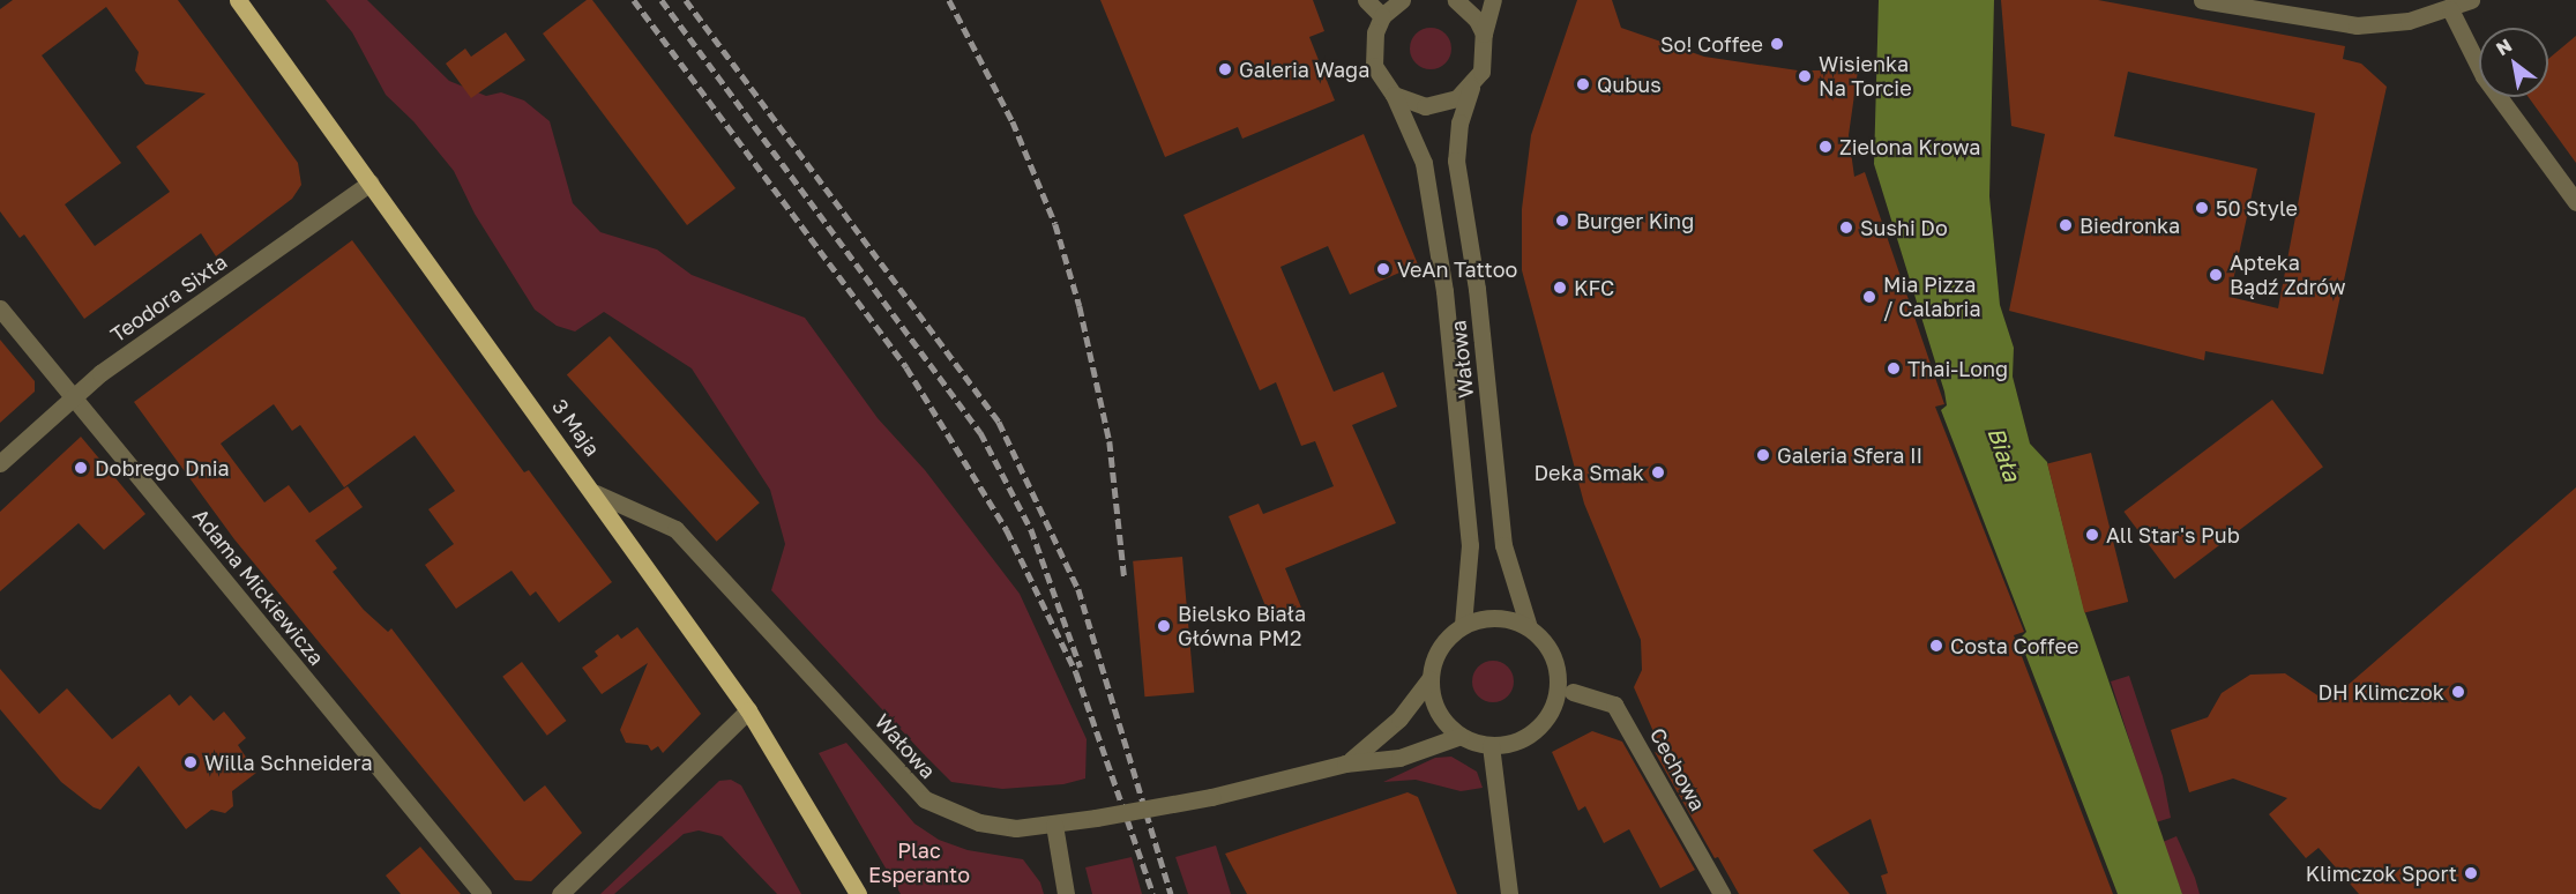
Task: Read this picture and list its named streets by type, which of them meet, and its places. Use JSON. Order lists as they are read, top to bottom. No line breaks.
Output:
{"streets":{"main road":["3 Maja"],"street":["Teodora Sixta","Wałowa","Adama Mickiewicza","Cechowa"]},"crossings":[["Teodora Sixta","3 Maja"],["Teodora Sixta","Adama Mickiewicza"],["Wałowa","3 Maja"]],"water":["Biała"],"parks":["Plac Esperanto"],"places":["So! Coffee","Galeria Waga","Wisienka Na Torcie","Qubus","Zielona Krowa","50 Style","Burger King","Biedronka","Sushi Do","VeAn Tattoo","Apteka Bądź Zdrów","KFC","Mia Pizza / Calabria","Thai-Long","Galeria Sfera II","Dobrego Dnia","Deka Smak","All Star's Pub","Bielsko Biała Główna PM2","Costa Coffee","DH Klimczok","Willa Schneidera","Klimczok Sport"],"north":"top left"}
